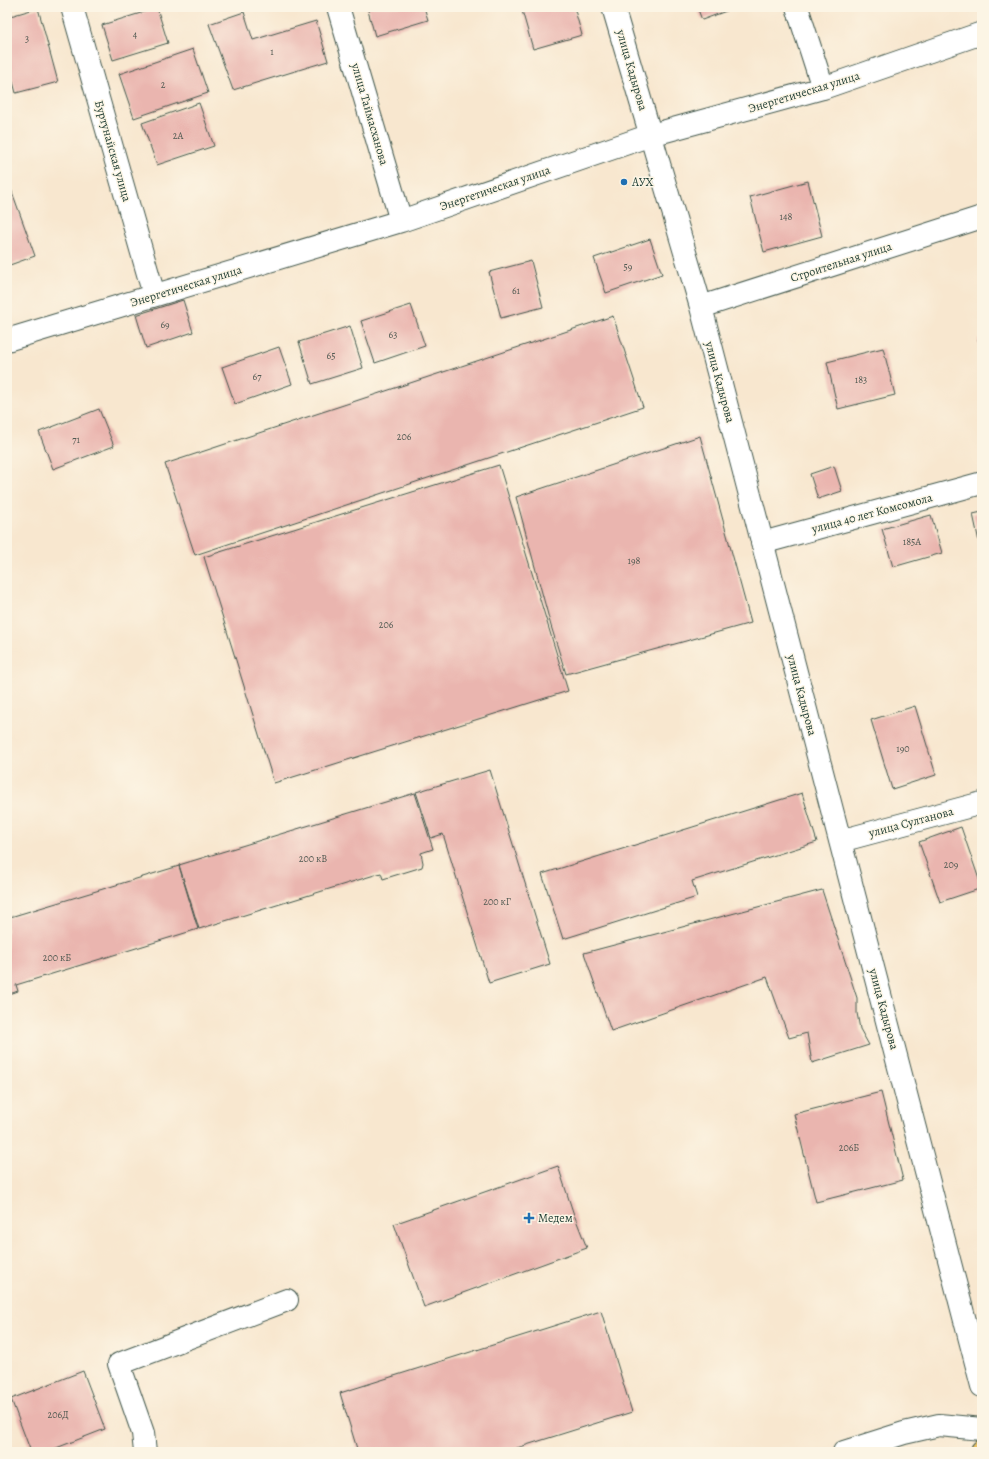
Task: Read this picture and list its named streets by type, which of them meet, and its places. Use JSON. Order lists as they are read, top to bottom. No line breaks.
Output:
{"streets":{"street":["улица Кадырова","Энергетическая улица","улица Таймасханова","Буртунайская улица","Строительная улица","улица 40 лет Комсомола","улица Султанова"]},"crossings":[["улица Кадырова","Энергетическая улица"],["улица Кадырова","Строительная улица"],["улица Кадырова","улица 40 лет Комсомола"],["улица Кадырова","улица Султанова"],["Энергетическая улица","улица Таймасханова"],["Энергетическая улица","Буртунайская улица"]],"places":{"other":["АУХ"],"health":["Медем"]},"house_numbers":["4","3","1","2","2А","148","59","61","69","63","65","67","183","206","71","185А","198","206","190","200 кВ","209","200 кГ","200 кБ","206Б","206Д"]}
